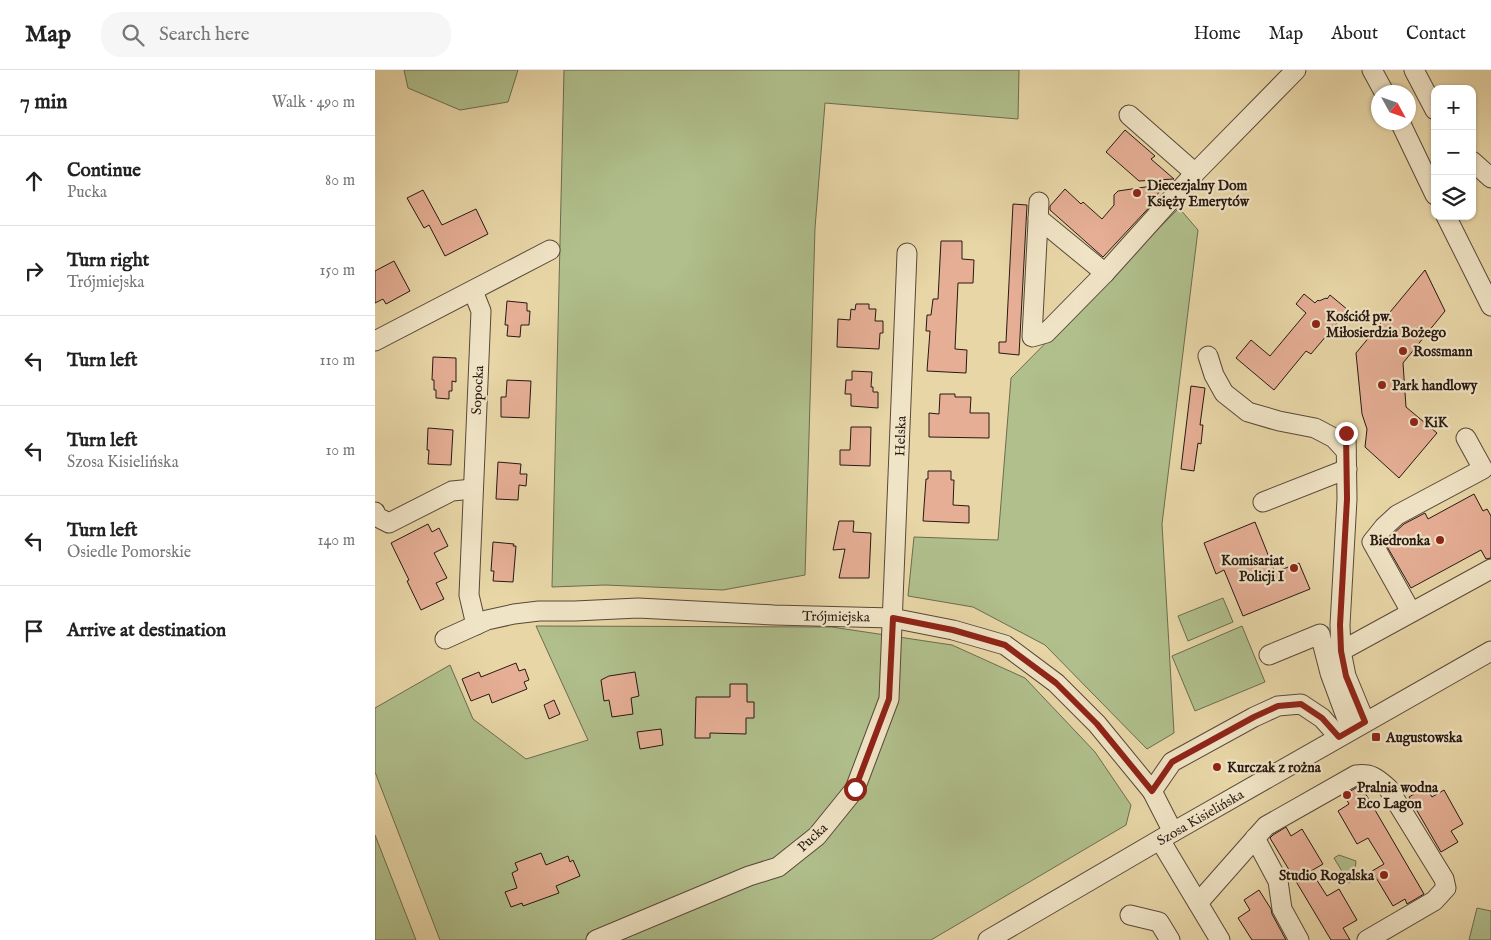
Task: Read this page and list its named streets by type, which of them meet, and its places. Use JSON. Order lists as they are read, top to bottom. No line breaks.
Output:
{"streets":{"street":["Sopocka","Helska","Trójmiejska","Szosa Kisielińska","Pucka"]},"crossings":[["Sopocka","Trójmiejska"],["Helska","Trójmiejska"],["Helska","Pucka"],["Trójmiejska","Szosa Kisielińska"],["Trójmiejska","Pucka"]],"places":{"other":["Diecezjalny Dom Księży Emerytów","Kościół pw. Miłosierdzia Bożego","Rossmann","Park handlowy","KiK","Biedronka","Komisariat Policji I","Kurczak z rożna","Pralnia wodna Eco Lagon","Studio Rogalska"],"transit":["Augustowska"]},"north":"bottom right","page":{"header":"Map","search":"Search here","nav":["Home","Map","About","Contact"],"heading":["7 min","Walk · 490 m"],"map_buttons":["+","−"],"list":[["Continue","Pucka","80 m"],["Turn right","Trójmiejska","150 m"],["Turn left","110 m"],["Turn left","Szosa Kisielińska","10 m"],["Turn left","Osiedle Pomorskie","140 m"],"Arrive at destination"]}}
